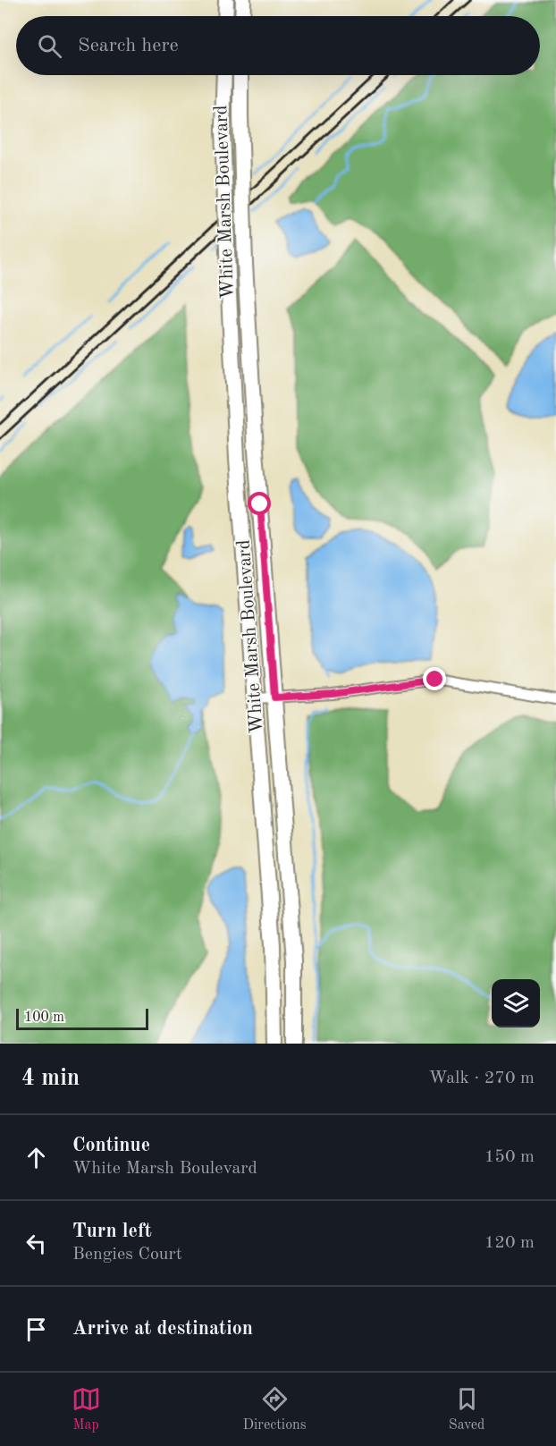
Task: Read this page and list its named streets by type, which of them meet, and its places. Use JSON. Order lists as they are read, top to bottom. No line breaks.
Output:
{"streets":{"main road":["White Marsh Boulevard"]},"scale_bar":"100 m","page":{"search":"Search here","scale":"100 m","heading":["4 min","Walk · 270 m"],"list":[["Continue","White Marsh Boulevard","150 m"],["Turn left","Bengies Court","120 m"],"Arrive at destination"],"nav":["Map","Directions","Saved"]}}
